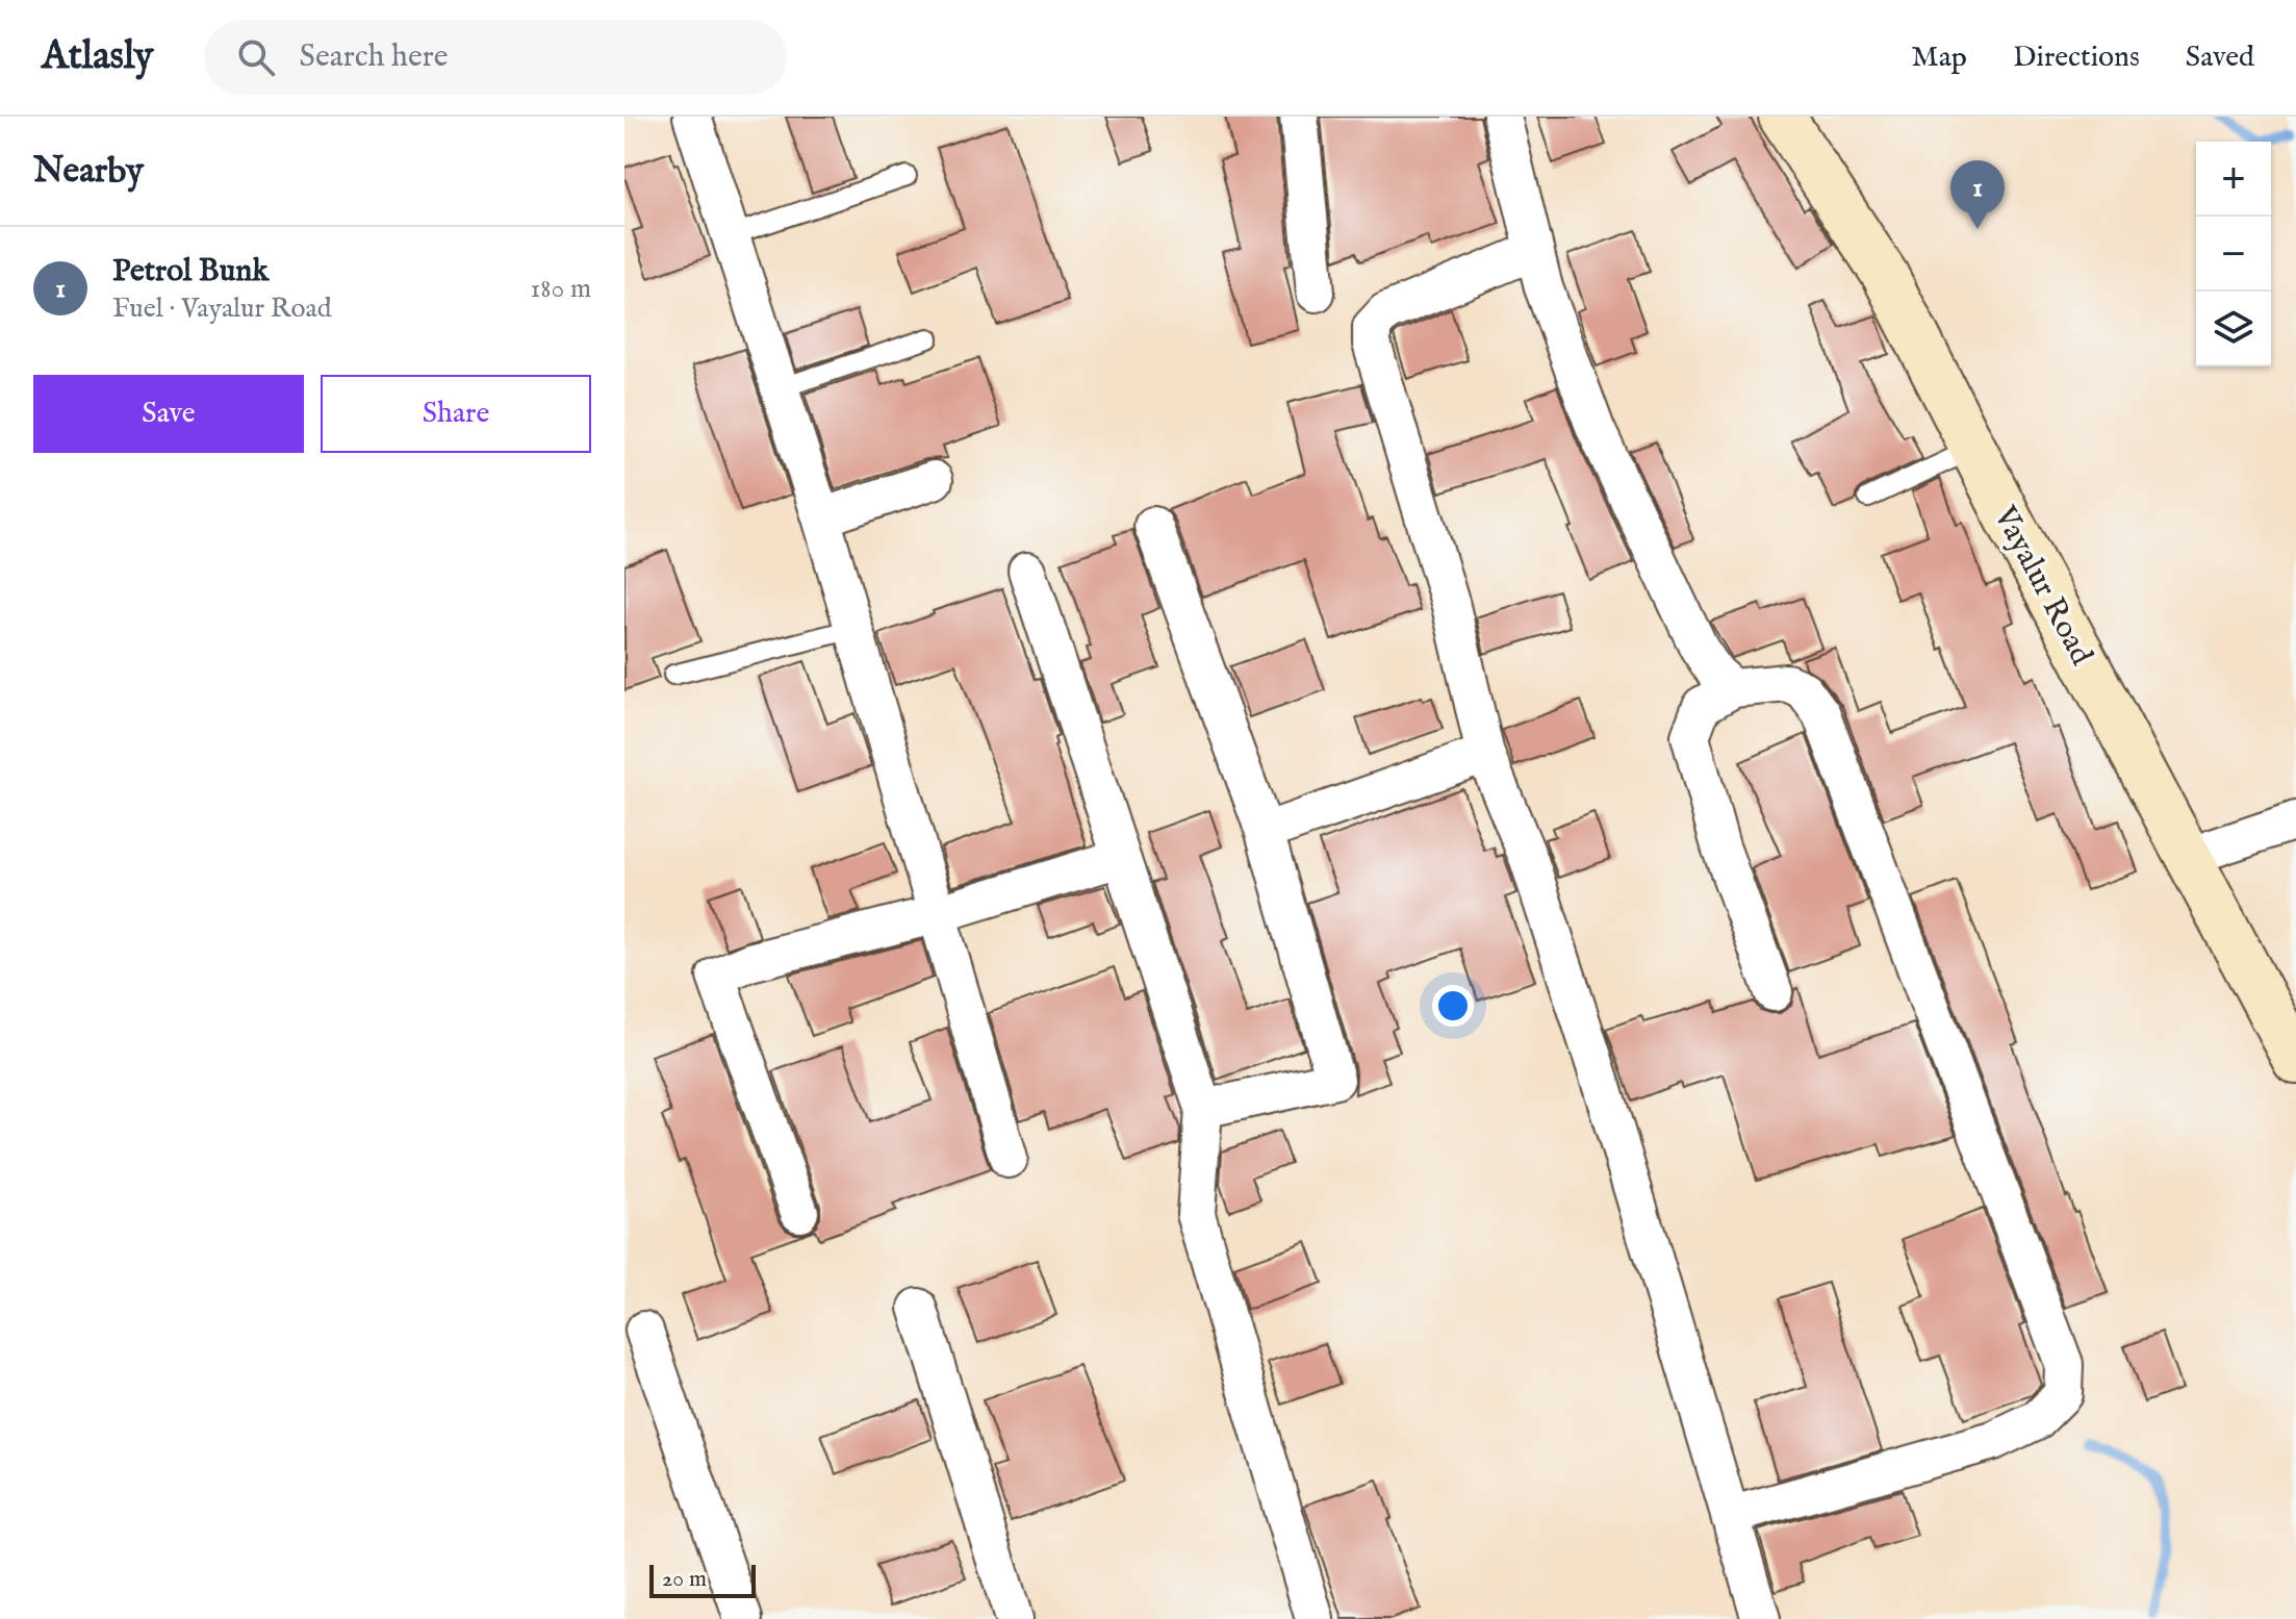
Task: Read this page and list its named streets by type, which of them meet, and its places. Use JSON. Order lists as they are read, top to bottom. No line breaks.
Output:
{"streets":{"main road":["Vayalur Road"]},"scale_bar":"20 m","page":{"header":"Atlasly","search":"Search here","nav":["Map","Directions","Saved"],"heading":"Nearby","map_buttons":["+","−"],"pins":"1","list":[{"mark":"1","name":"Petrol Bunk","note":"Fuel · Vayalur Road","value":"180 m"}],"buttons":["Save","Share"],"scale":"20 m"}}
